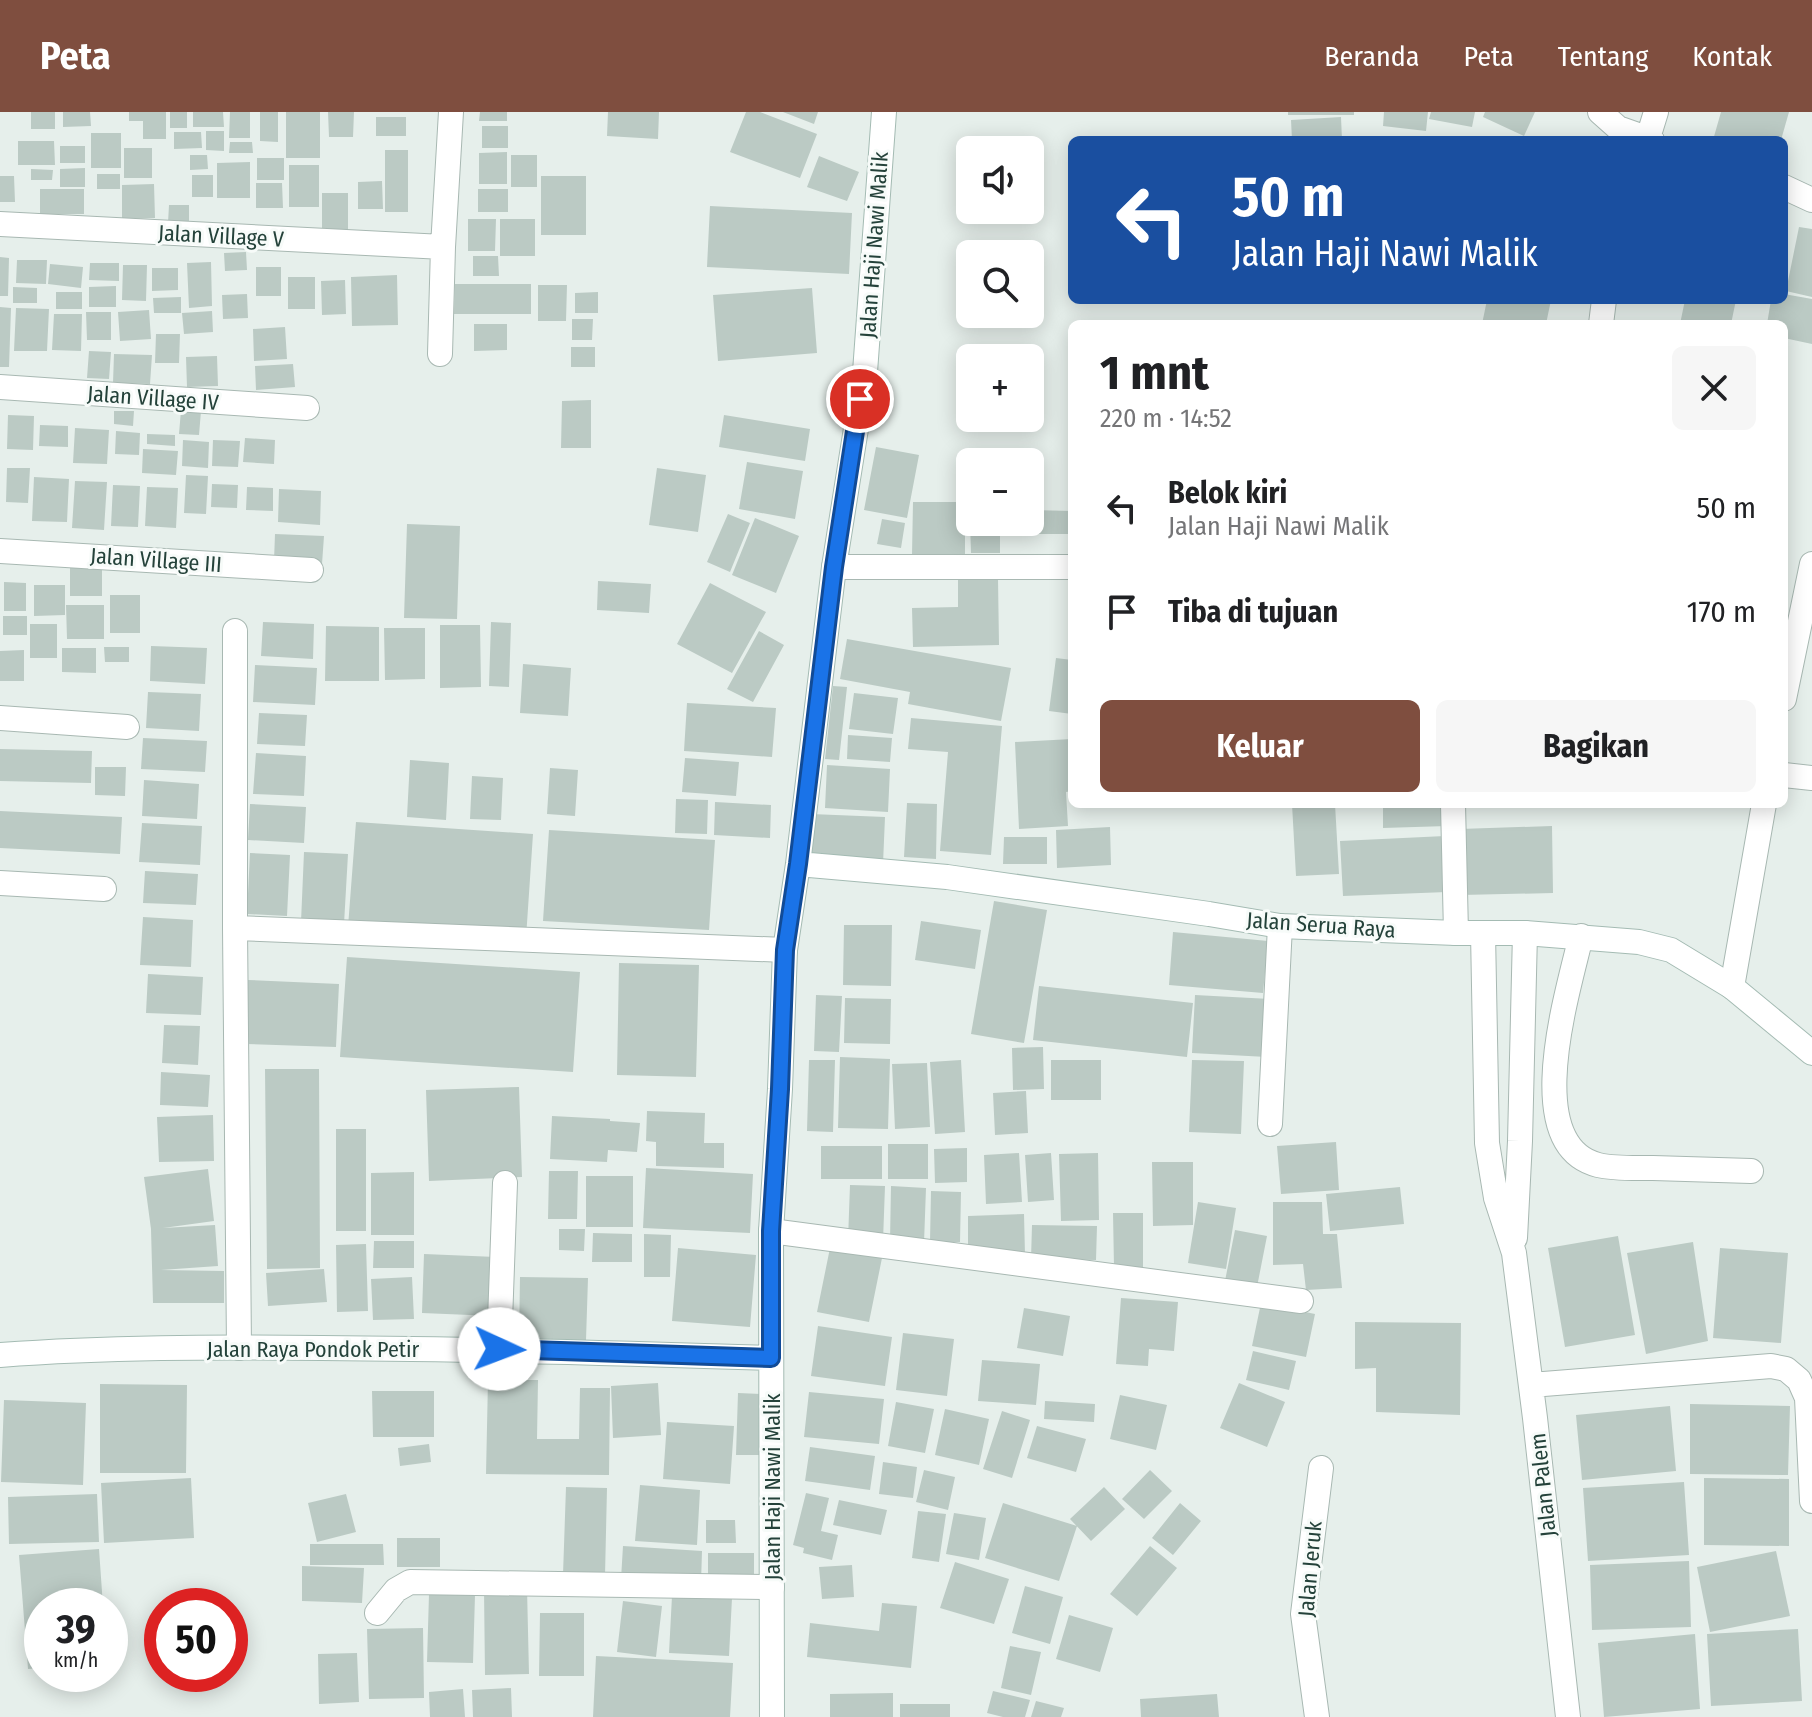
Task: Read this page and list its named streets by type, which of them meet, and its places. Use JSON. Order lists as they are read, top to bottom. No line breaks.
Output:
{"streets":{"street":["Jalan Village V","Jalan Haji Nawi Malik","Jalan Village IV","Jalan Village III","Jalan Serua Raya","Jalan Raya Pondok Petir","Jalan Palem","Jalan Jeruk"]},"crossings":[["Jalan Haji Nawi Malik","Jalan Serua Raya"],["Jalan Haji Nawi Malik","Jalan Raya Pondok Petir"]],"page":{"header":"Peta","nav":["Beranda","Peta","Tentang","Kontak"],"map_buttons":["+","−"],"turn":["50 m","Jalan Haji Nawi Malik"],"heading":["1 mnt","220 m · 14:52"],"list":[{"name":"Belok kiri","note":"Jalan Haji Nawi Malik","value":"50 m"},{"name":"Tiba di tujuan","value":"170 m"}],"buttons":["Keluar","Bagikan"],"speed":"39 km/h","limit":"50"}}
